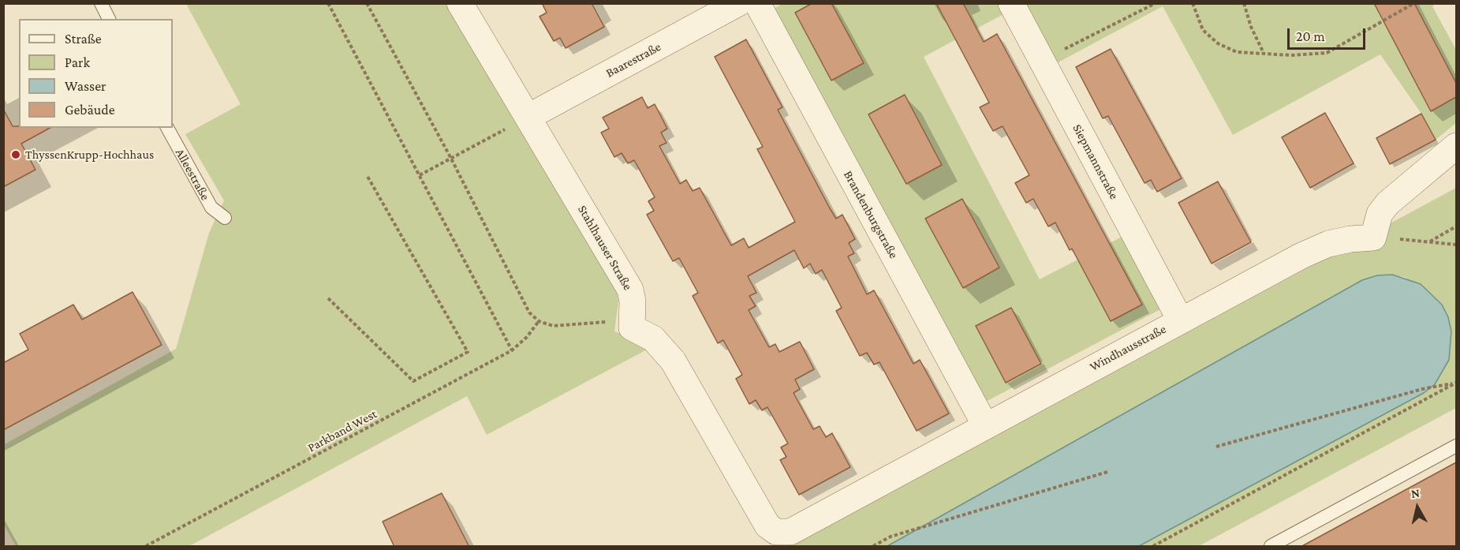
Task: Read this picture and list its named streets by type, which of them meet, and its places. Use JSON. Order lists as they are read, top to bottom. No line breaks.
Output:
{"streets":{"street":["Baarestraße","Siepmannstraße","Brandenburgstraße","Stahlhauser Straße","Windhausstraße"],"lane":["Alleestraße"],"path":["Parkband West"]},"crossings":[["Baarestraße","Stahlhauser Straße"],["Siepmannstraße","Windhausstraße"],["Brandenburgstraße","Windhausstraße"],["Stahlhauser Straße","Windhausstraße"]],"places":["ThyssenKrupp-Hochhaus"],"legend":["Straße","Park","Wasser","Gebäude"],"scale_bar":"20 m","north":"top"}
